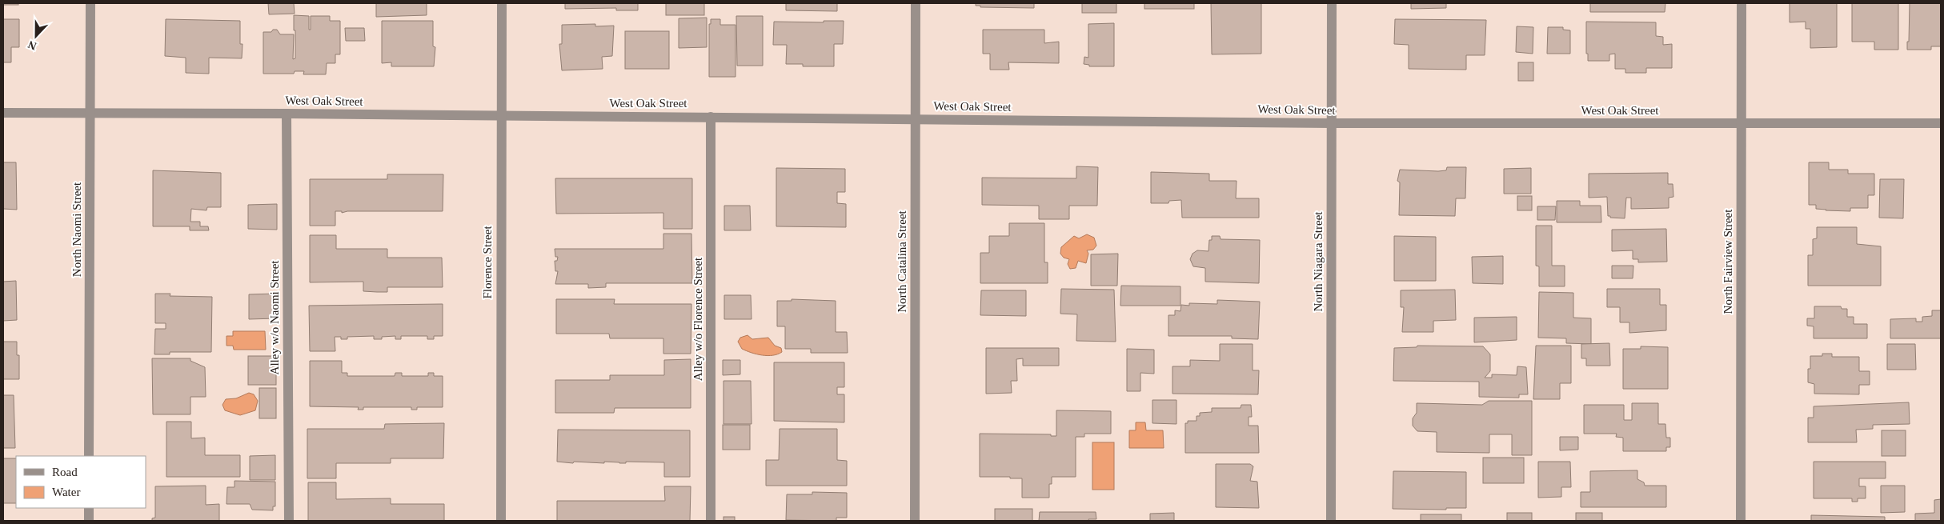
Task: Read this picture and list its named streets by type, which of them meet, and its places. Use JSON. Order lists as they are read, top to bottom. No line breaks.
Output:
{"streets":{"street":["West Oak Street","North Naomi Street","North Catalina Street","North Niagara Street","North Fairview Street","Florence Street","Alley w/o Naomi Street","Alley w/o Florence Street"]},"crossings":[["West Oak Street","North Naomi Street"],["West Oak Street","North Catalina Street"],["West Oak Street","North Niagara Street"],["West Oak Street","North Fairview Street"],["West Oak Street","Florence Street"],["West Oak Street","Alley w/o Naomi Street"],["West Oak Street","Alley w/o Florence Street"]],"legend":["Road","Water"],"north":"bottom"}
